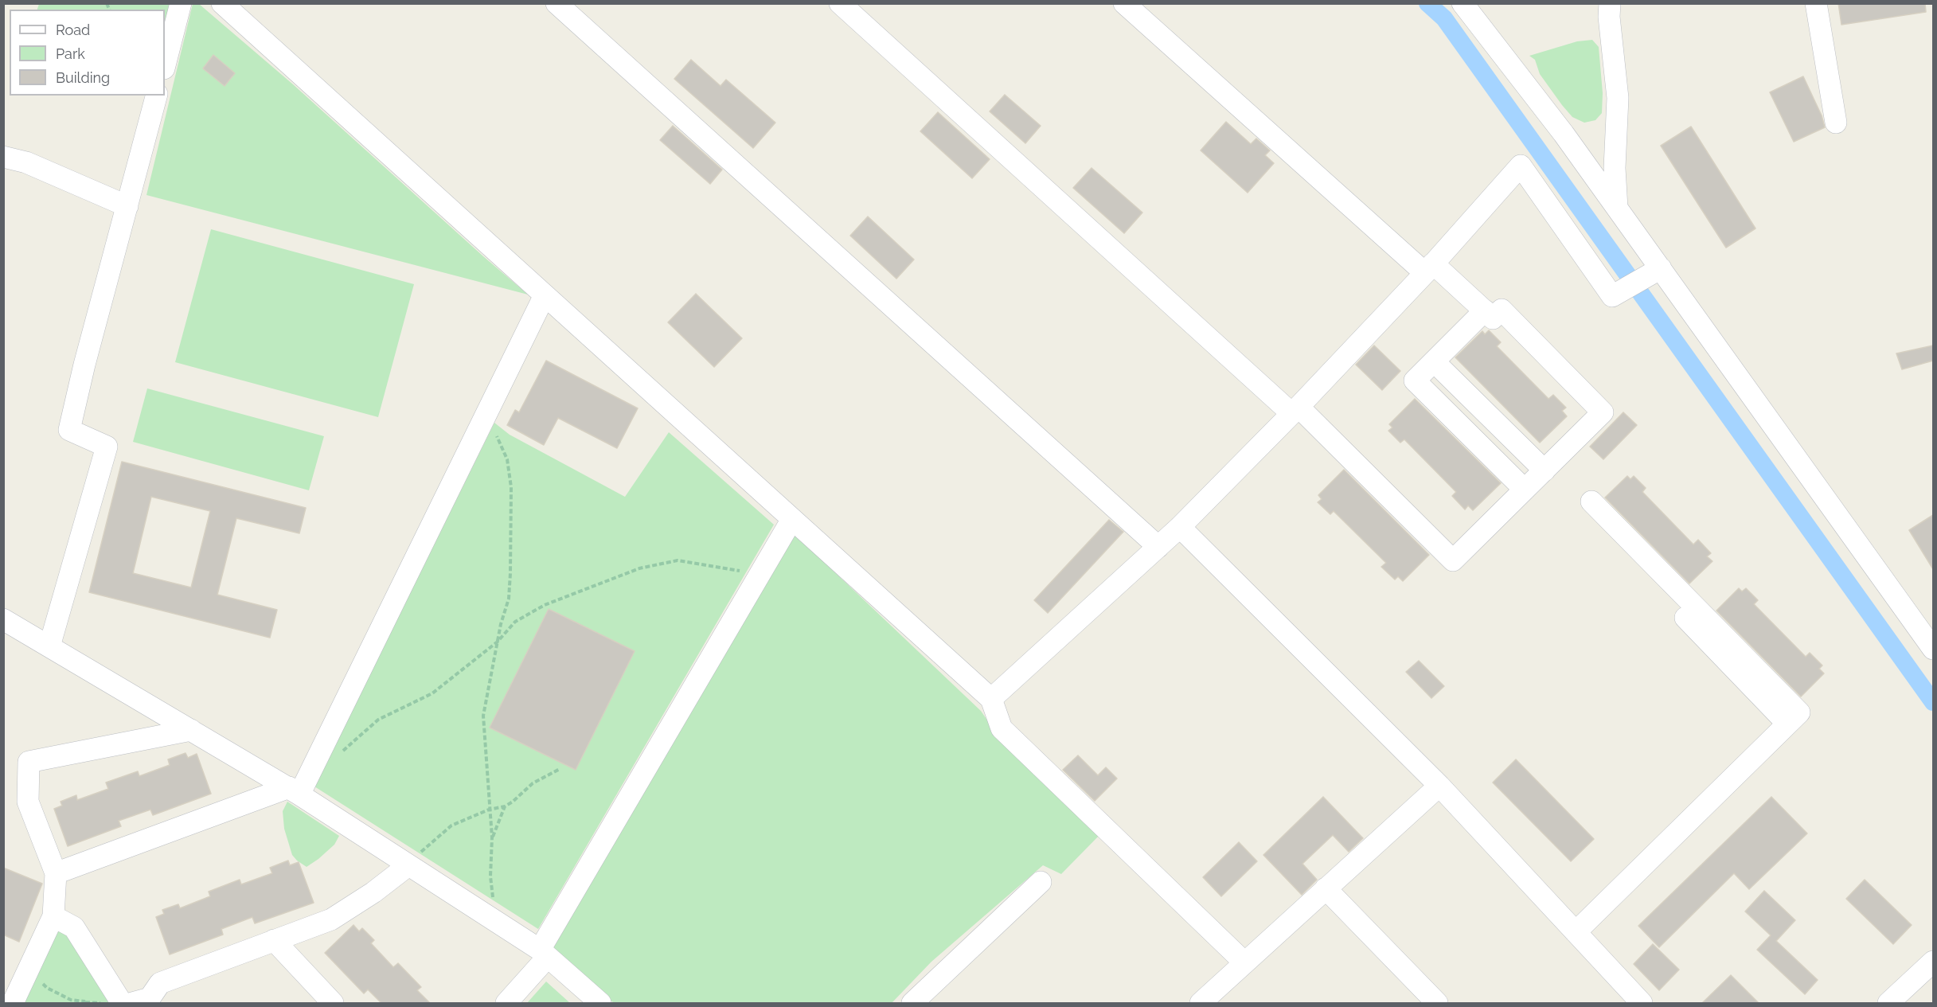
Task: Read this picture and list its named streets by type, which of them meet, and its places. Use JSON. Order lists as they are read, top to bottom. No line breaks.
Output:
{"legend":["Road","Park","Building"]}
